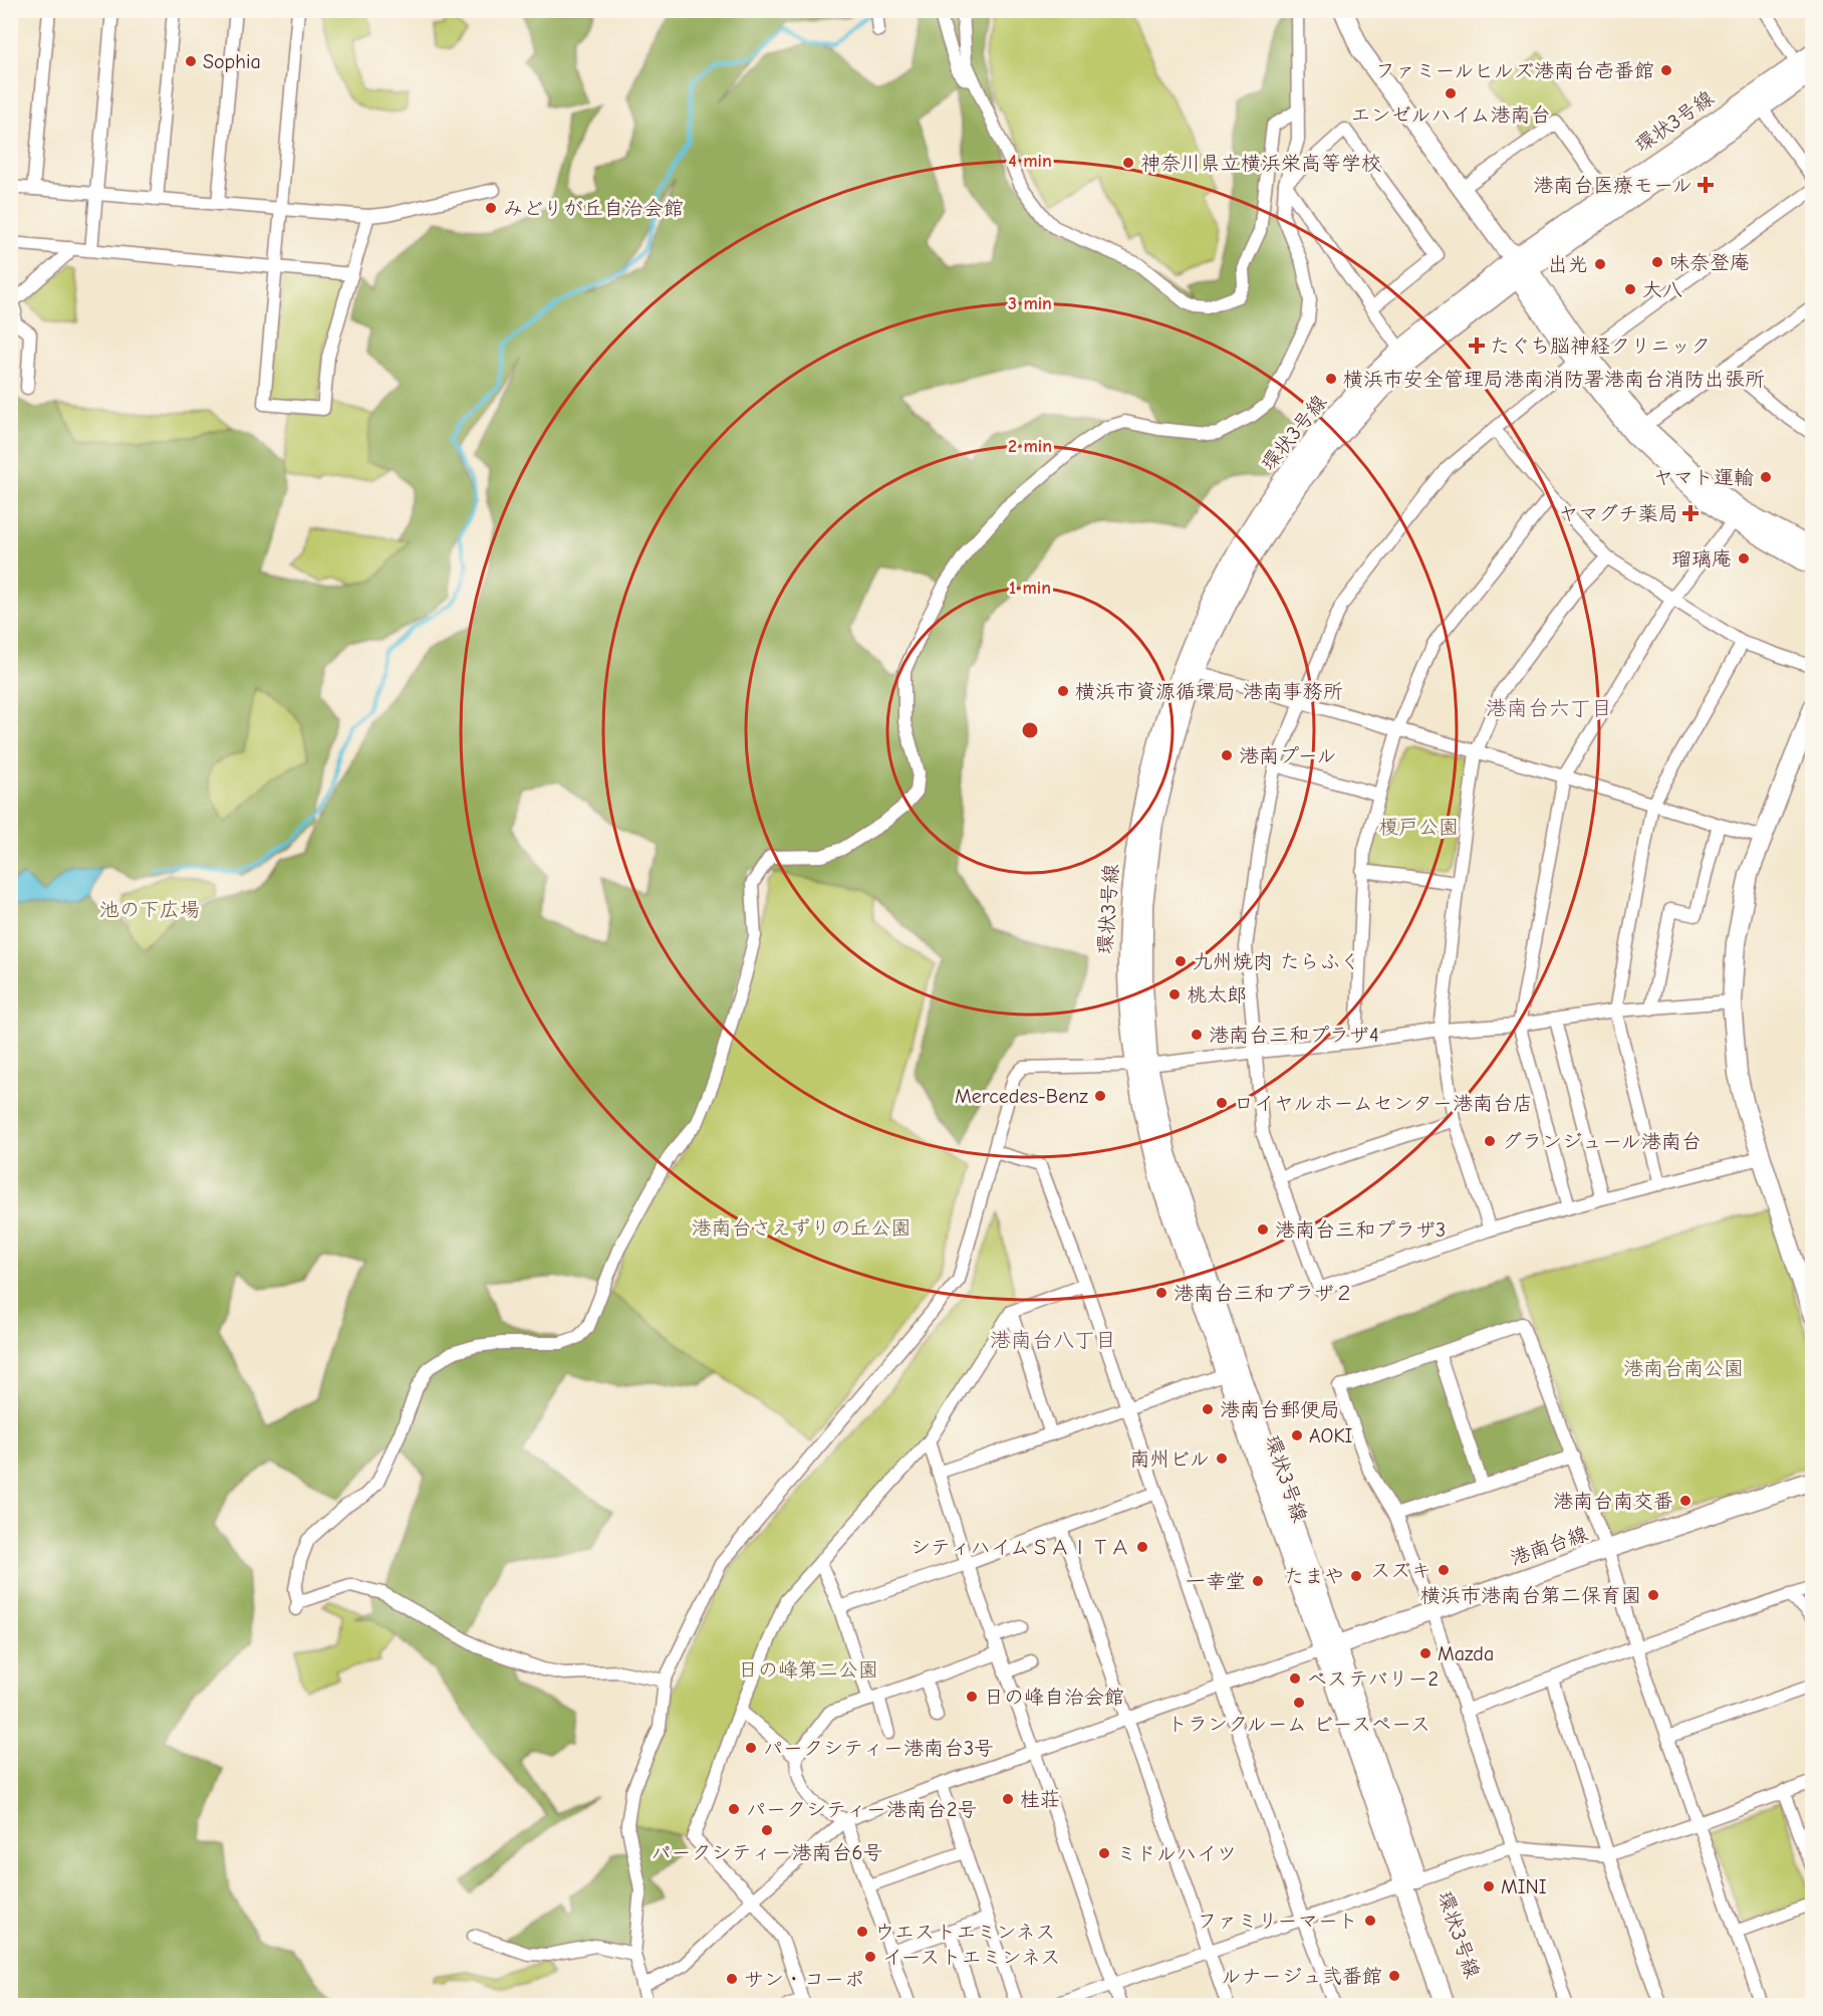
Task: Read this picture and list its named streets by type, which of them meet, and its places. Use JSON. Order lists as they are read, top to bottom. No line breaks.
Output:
{"streets":{"street":["環状3号線","港南台線"]},"crossings":[["環状3号線","港南台線"]],"districts":["港南台六丁目","港南台八丁目"],"parks":["榎戸公園","池の下広場","港南台さえずりの丘公園","港南台南公園","日の峰第二公園"],"places":{"other":["Sophia","ファミールヒルズ港南台壱番館","エンゼルハイム港南台","神奈川県立横浜栄高等学校","みどりが丘自治会館","味奈登庵","出光","大八","横浜市安全管理局港南消防署港南台消防出張所","ヤマト運輸","瑠璃庵","横浜市資源循環局 港南事務所","港南プール","九州焼肉 たらふく","桃太郎","港南台三和プラザ4","Mercedes-Benz","ロイヤルホームセンター港南台店","グランジュール港南台","港南台三和プラザ3","港南台三和プラザ２","港南台郵便局","AOKI","南州ビル","港南台南交番","シティハイムＳＡＩＴＡ","スズキ","たまや","一幸堂","横浜市港南台第二保育園","Mazda","べステバリー2","日の峰自治会館","トランクルーム ビースペース","パークシティー港南台3号","桂荘","パークシティー港南台2号","パークシティー港南台6号","ミドルハイツ","MINI","ファミリーマート","ウエストエミンネス","イーストエミンネス","ルナージュ弐番館","サン・コーポ"],"health":["港南台医療モール","たぐち脳神経クリニック","ヤマグチ薬局"]},"rings":["4 min","3 min","2 min","1 min"]}
